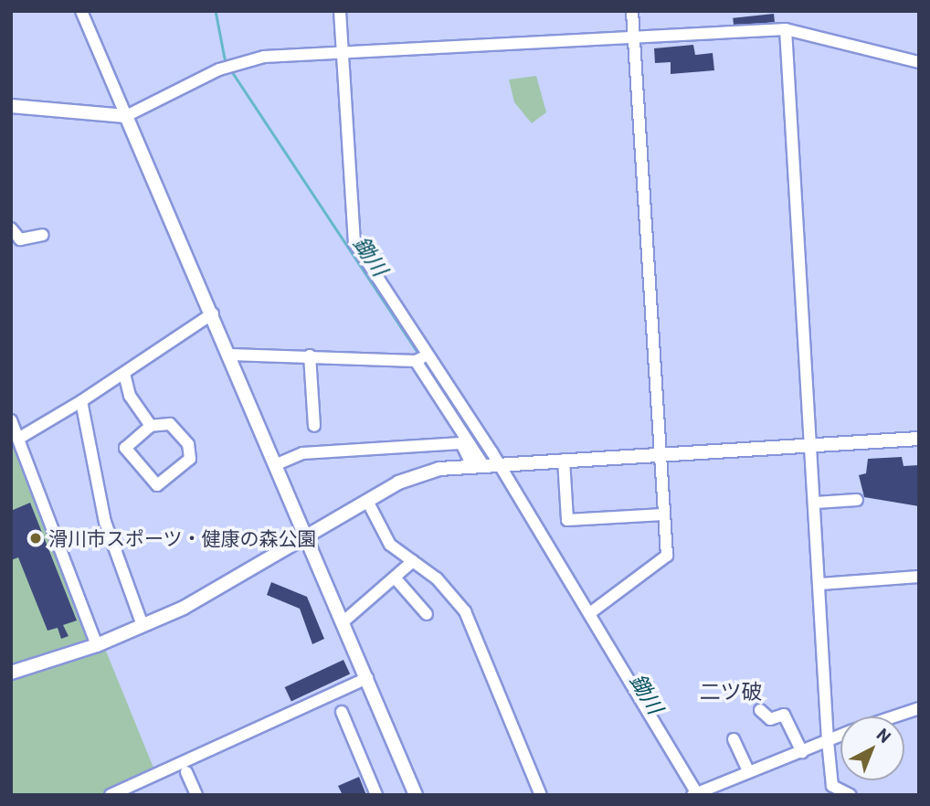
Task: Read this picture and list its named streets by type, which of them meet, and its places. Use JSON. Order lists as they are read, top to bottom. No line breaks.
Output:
{"districts":["二ツ破"],"water":["鋤川"],"places":["滑川市スポーツ・健康の森公園"],"north":"top right"}
